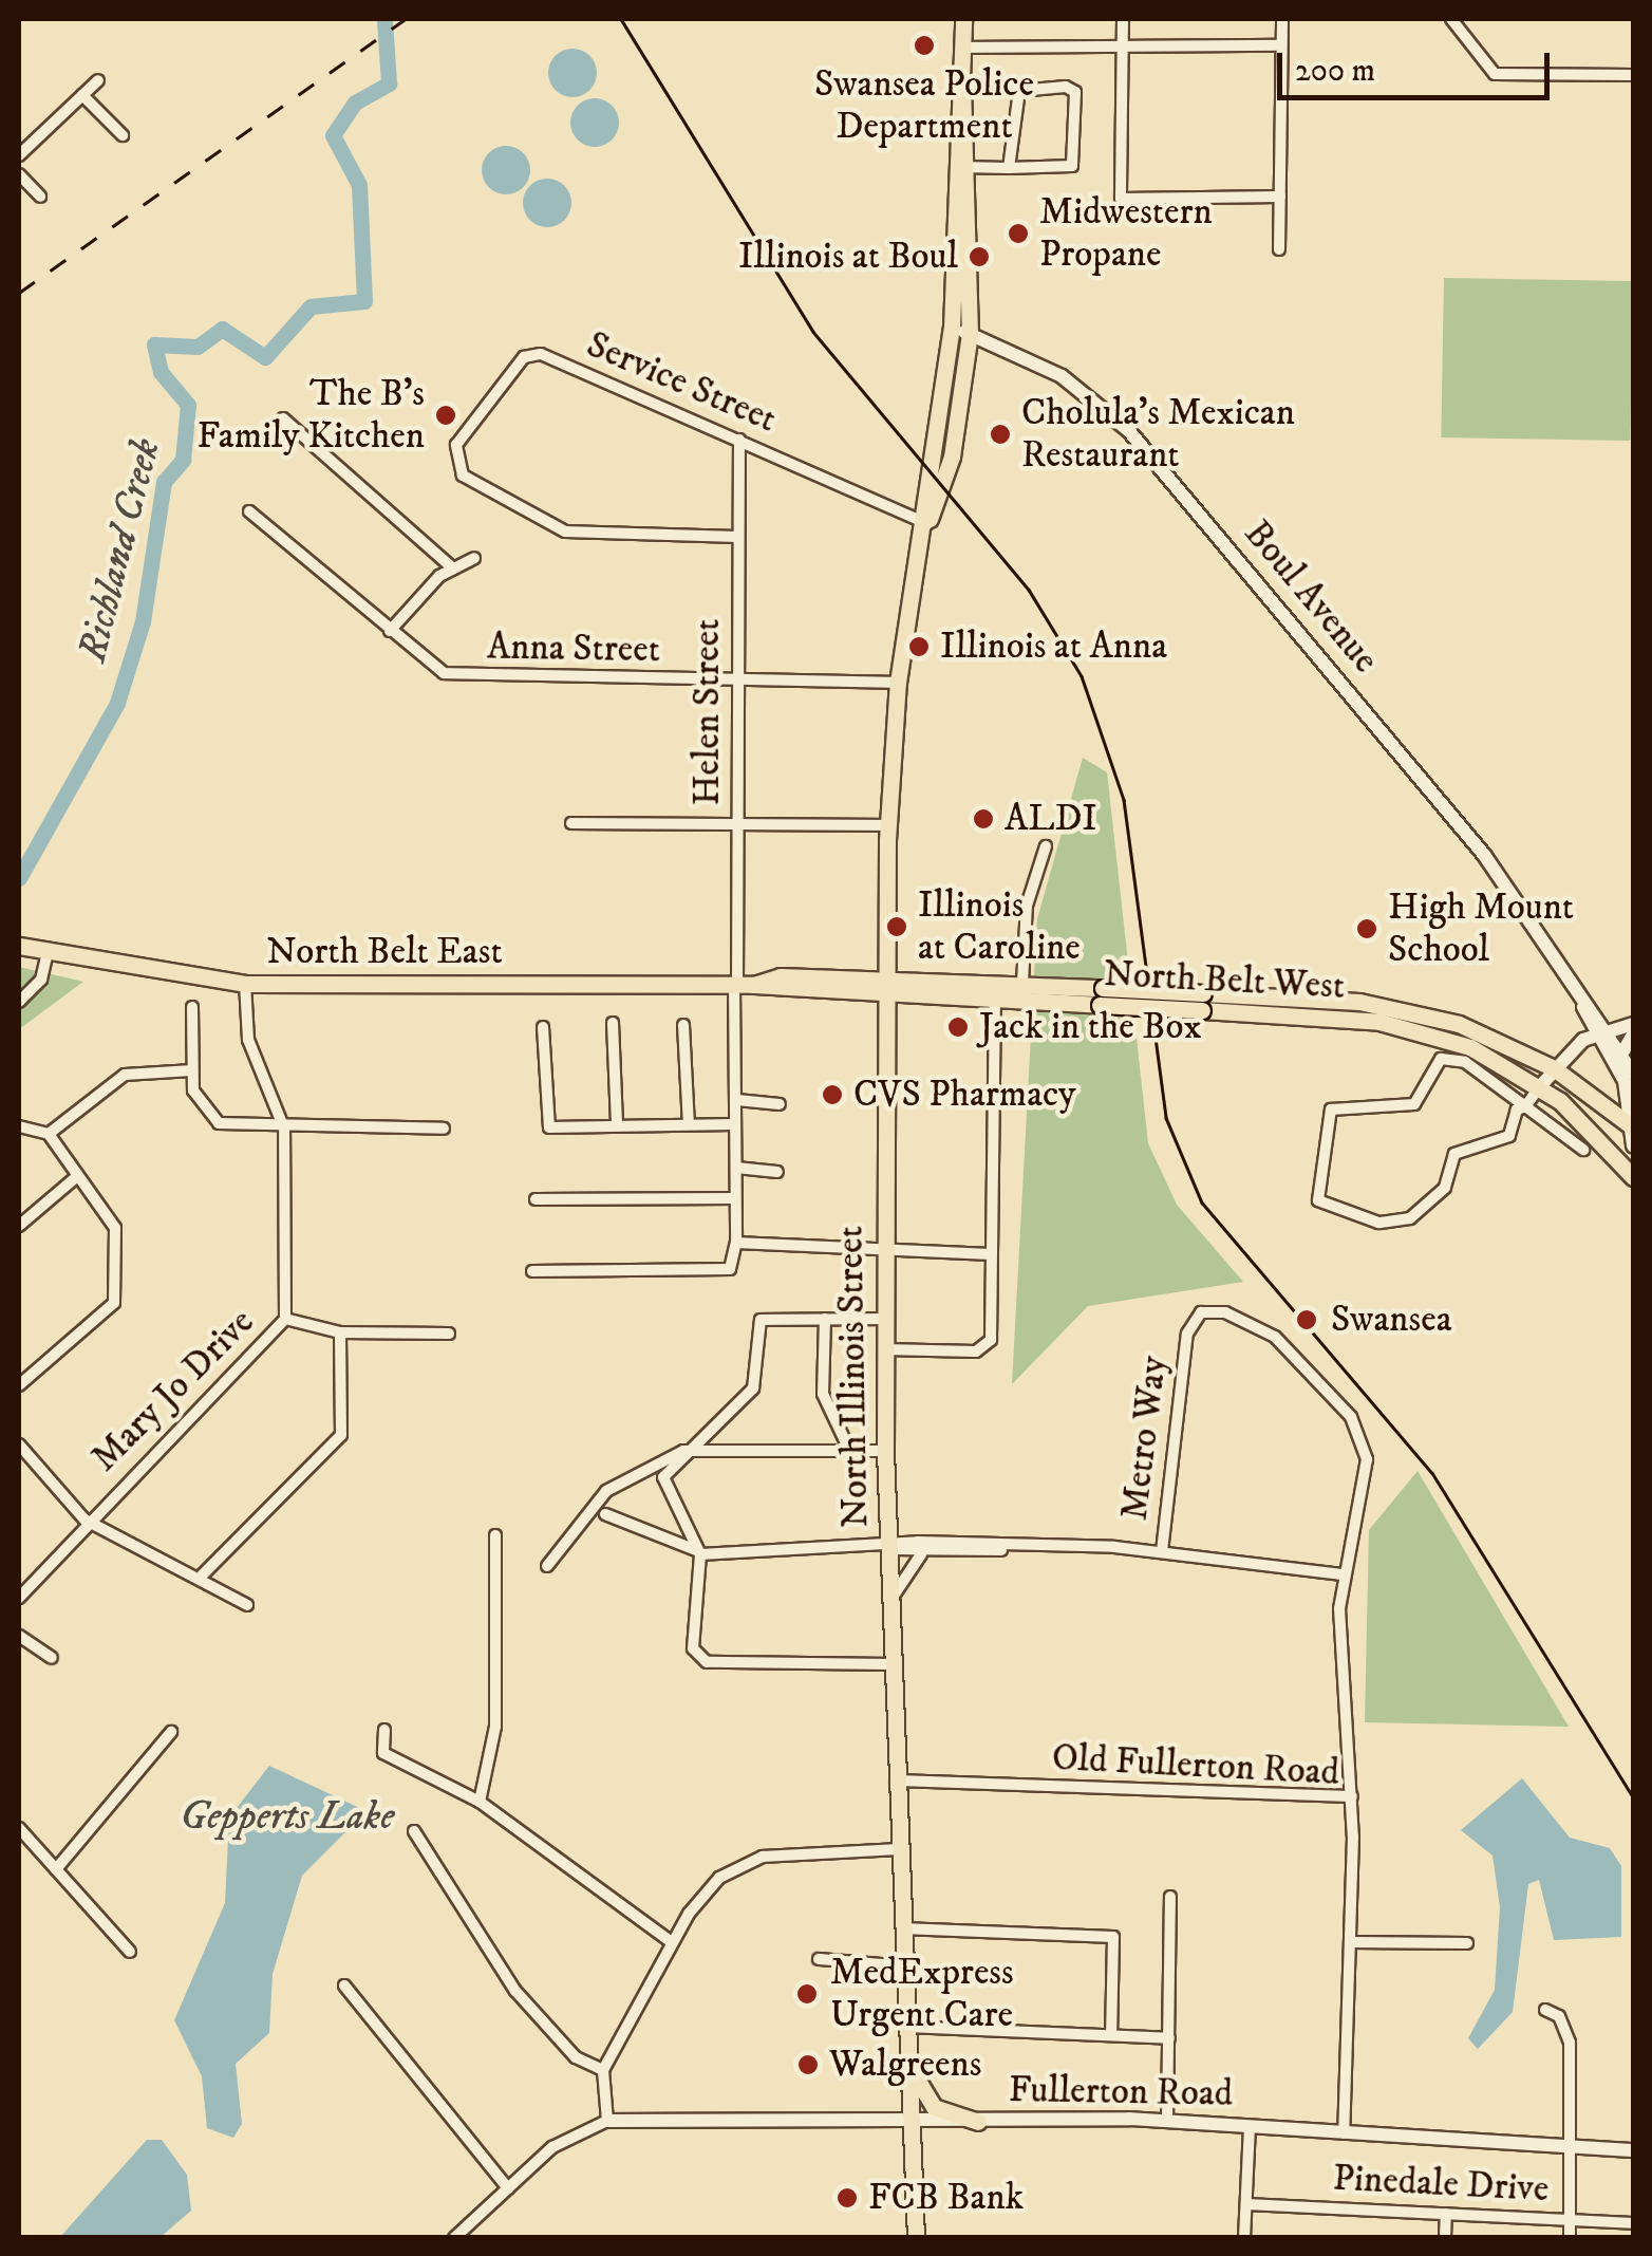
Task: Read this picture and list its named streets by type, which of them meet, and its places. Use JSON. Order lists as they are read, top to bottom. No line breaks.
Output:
{"streets":{"main road":["North Belt East","North Belt West","North Illinois Street"],"street":["Service Street","Boul Avenue","Anna Street","Helen Street","Mary Jo Drive","Metro Way","Old Fullerton Road","Fullerton Road","Pinedale Drive"]},"crossings":[["Service Street","Helen Street"],["Service Street","North Illinois Street"],["Boul Avenue","North Belt West"],["Boul Avenue","North Illinois Street"],["Anna Street","Helen Street"],["Anna Street","North Illinois Street"],["Helen Street","North Belt East"],["North Belt East","North Belt West"],["North Belt East","North Illinois Street"],["North Belt West","North Illinois Street"],["North Illinois Street","Metro Way"],["North Illinois Street","Old Fullerton Road"],["North Illinois Street","Fullerton Road"],["Metro Way","Old Fullerton Road"],["Old Fullerton Road","Fullerton Road"]],"water":["Richland Creek","Gepperts Lake"],"places":["Swansea Police Department","Midwestern Propane","Illinois at Boul","The B's Family Kitchen","Cholula's Mexican Restaurant","Illinois at Anna","ALDI","Illinois at Caroline","High Mount School","Jack in the Box","CVS Pharmacy","Swansea","MedExpress Urgent Care","Walgreens","FCB Bank"],"scale_bar":"200 m"}
